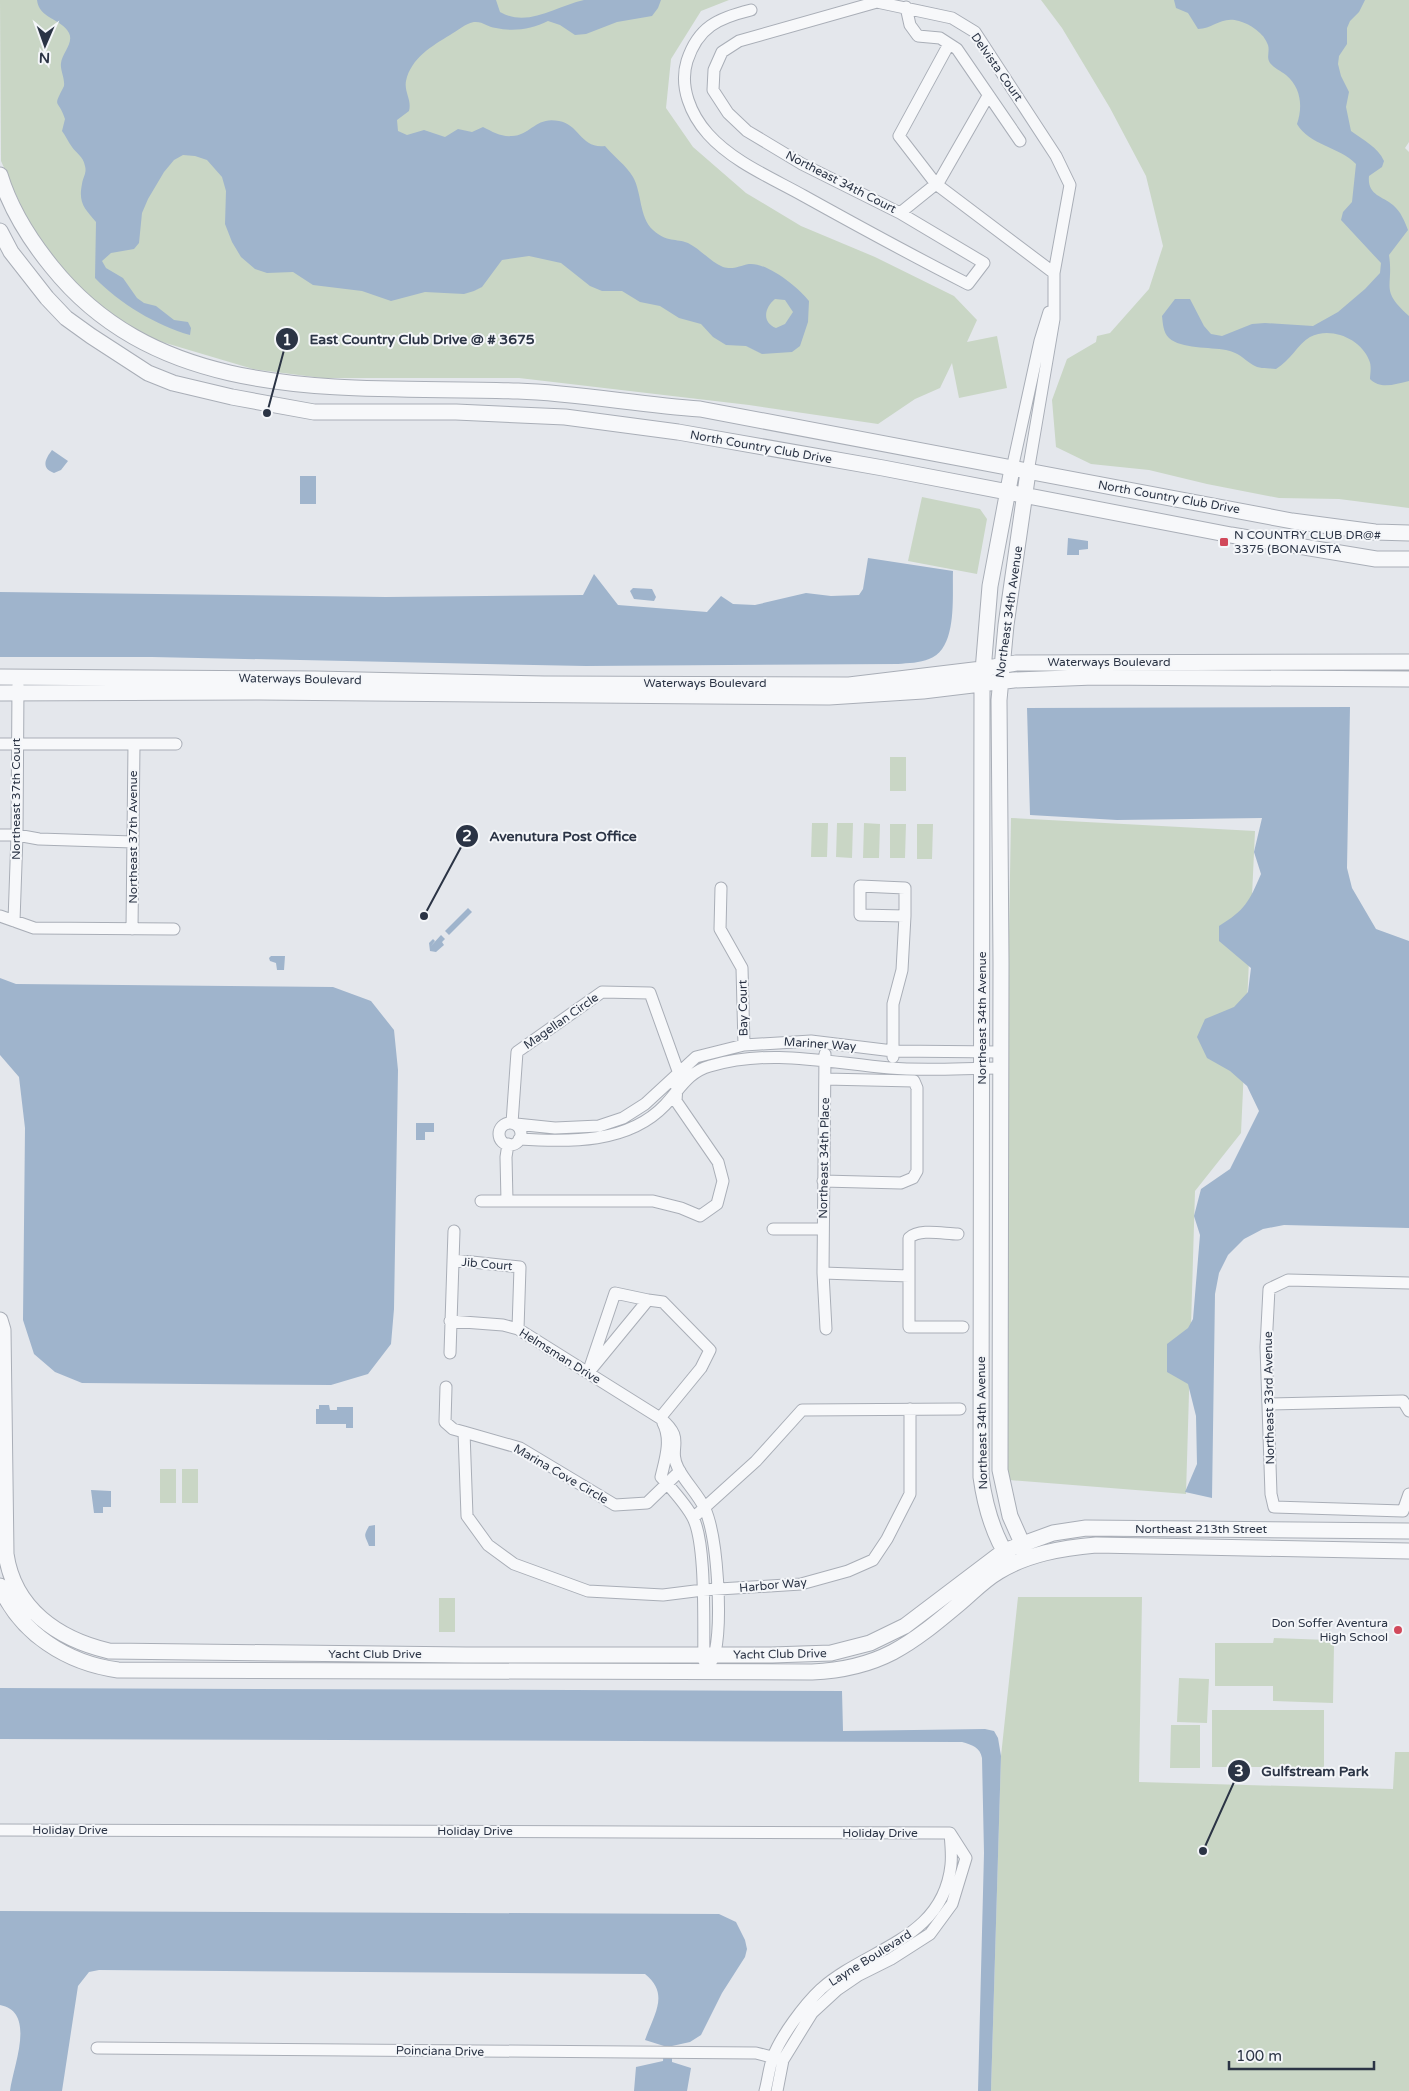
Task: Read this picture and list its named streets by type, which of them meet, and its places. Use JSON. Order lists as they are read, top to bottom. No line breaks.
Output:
{"streets":{"street":["Delvista Court","Northeast 34th Court","North Country Club Drive","Northeast 34th Avenue","Waterways Boulevard","Northeast 37th Court","Northeast 37th Avenue","Bay Court","Magellan Circle","Mariner Way","Northeast 34th Place","Jib Court","Helmsman Drive","Northeast 33rd Avenue","Marina Cove Circle","Northeast 213th Street","Harbor Way","Yacht Club Drive","Holiday Drive","Layne Boulevard","Poinciana Drive"]},"crossings":[["Delvista Court","Northeast 34th Court"],["North Country Club Drive","Northeast 34th Avenue"],["Northeast 34th Avenue","Waterways Boulevard"],["Northeast 34th Avenue","Mariner Way"],["Northeast 34th Avenue","Northeast 213th Street"],["Northeast 34th Avenue","Yacht Club Drive"],["Waterways Boulevard","Northeast 37th Court"],["Bay Court","Mariner Way"],["Magellan Circle","Mariner Way"],["Mariner Way","Northeast 34th Place"],["Jib Court","Helmsman Drive"],["Northeast 213th Street","Yacht Club Drive"],["Holiday Drive","Layne Boulevard"],["Layne Boulevard","Poinciana Drive"]],"places":{"other":["East Country Club Drive @ # 3675","Avenutura Post Office","Don Soffer Aventura High School","Gulfstream Park"],"transit":["N COUNTRY CLUB DR@# 3375 (BONAVISTA"]},"scale_bar":"100 m","north":"bottom"}
